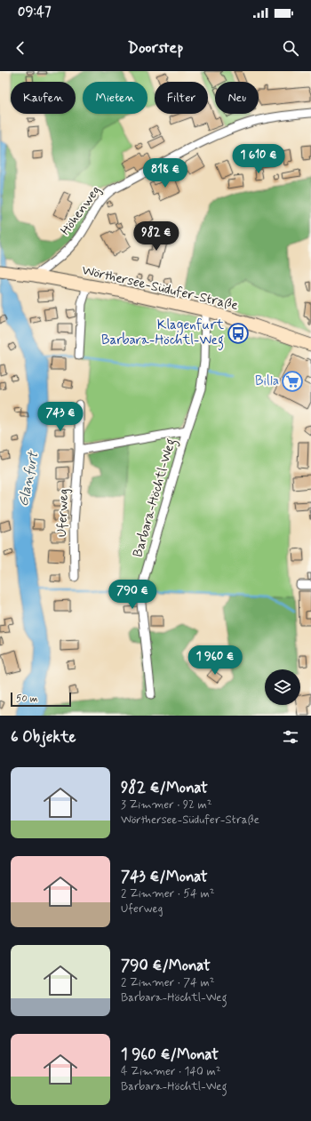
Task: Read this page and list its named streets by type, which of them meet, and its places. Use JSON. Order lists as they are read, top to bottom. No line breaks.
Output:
{"streets":{"main road":["Wörthersee-Südufer-Straße"],"street":["Höhenweg","Barbara-Höchtl-Weg","Uferweg"]},"crossings":[["Höhenweg","Wörthersee-Südufer-Straße"],["Wörthersee-Südufer-Straße","Barbara-Höchtl-Weg"]],"water":["Glanfurt"],"places":{"bus stop":["Klagenfurt Barbara-Höchtl-Weg"],"supermarket":["Billa"]},"scale_bar":"50 m","page":{"status":"09:47","header":"Doorstep","chip":["Kaufen","Mieten","Filter","Neu"],"price":["1 610 €","818 €","982 €","743 €","790 €","1 960 €"],"scale":"50 m","heading":"6 Objekte","list":[{"name":"982 €/Monat","note":"3 Zimmer · 92 m² · Wörthersee-Südufer-Straße"},{"name":"743 €/Monat","note":"2 Zimmer · 54 m² · Uferweg"},{"name":"790 €/Monat","note":"2 Zimmer · 74 m² · Barbara-Höchtl-Weg"},{"name":"1 960 €/Monat","note":"4 Zimmer · 140 m² · Barbara-Höchtl-Weg"}]}}
